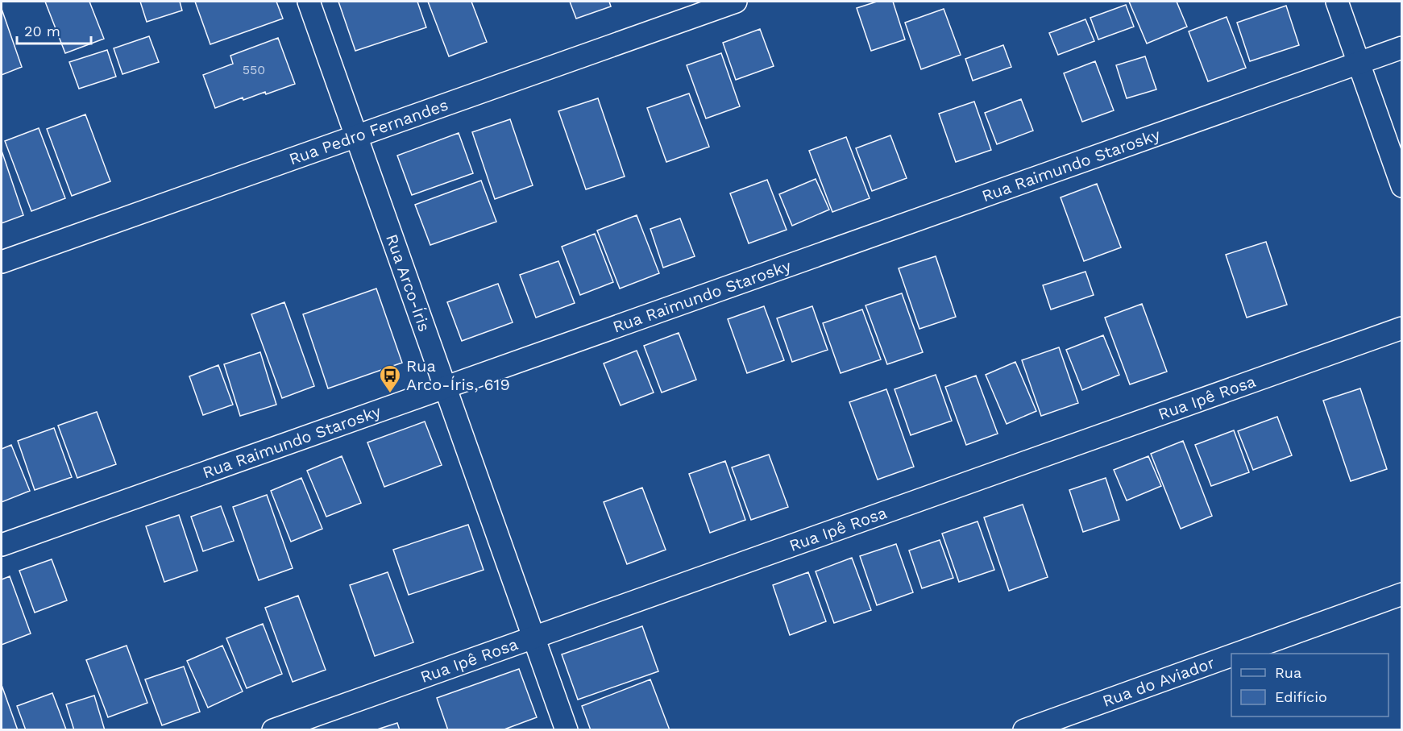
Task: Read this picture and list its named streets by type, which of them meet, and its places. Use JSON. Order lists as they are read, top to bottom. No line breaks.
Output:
{"streets":{"street":["Rua Pedro Fernandes","Rua Raimundo Starosky","Rua Arco-Íris","Rua Ipê Rosa","Rua do Aviador"]},"crossings":[["Rua Pedro Fernandes","Rua Arco-Íris"],["Rua Raimundo Starosky","Rua Arco-Íris"],["Rua Arco-Íris","Rua Ipê Rosa"]],"places":{"bus stop":["Rua Arco-Íris, 619"]},"house_numbers":["550"],"legend":["Rua","Edifício"],"scale_bar":"20 m"}
